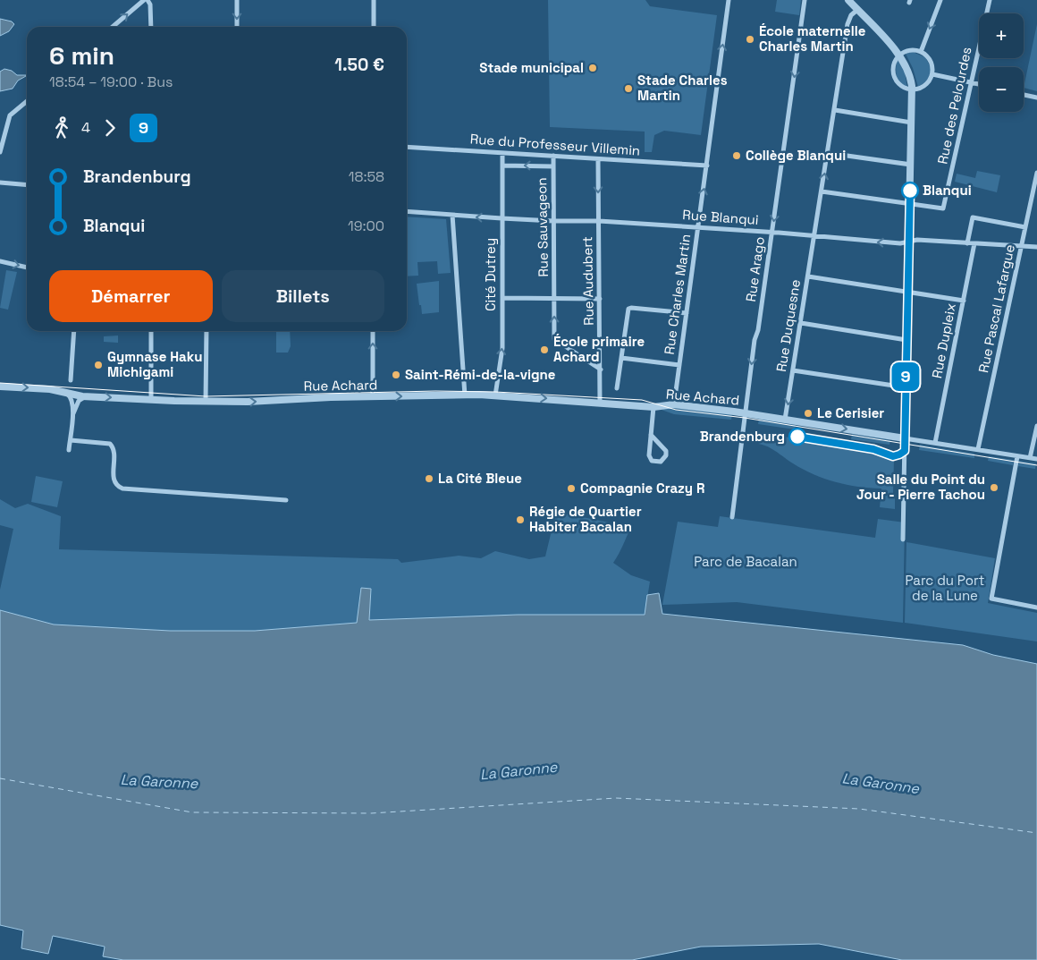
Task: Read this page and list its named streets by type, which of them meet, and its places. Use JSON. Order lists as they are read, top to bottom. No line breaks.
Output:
{"streets":{"street":["Rue des Pelourdes","Rue du Professeur Villemin","Rue Blanqui","Rue Sauvageon","Rue Arago","Cité Dutrey","Rue Audubert","Rue Charles Martin","Rue Pascal Lafargue","Rue Duquesne","Rue Dupleix","Rue Achard"]},"crossings":[["Rue du Professeur Villemin","Rue Sauvageon"],["Rue du Professeur Villemin","Cité Dutrey"],["Rue du Professeur Villemin","Rue Audubert"],["Rue du Professeur Villemin","Rue Charles Martin"],["Rue Blanqui","Rue Sauvageon"],["Rue Blanqui","Rue Arago"],["Rue Blanqui","Cité Dutrey"],["Rue Blanqui","Rue Audubert"],["Rue Blanqui","Rue Charles Martin"],["Rue Blanqui","Rue Pascal Lafargue"],["Rue Blanqui","Rue Duquesne"],["Rue Blanqui","Rue Dupleix"],["Rue Sauvageon","Rue Audubert"],["Rue Arago","Rue Achard"],["Cité Dutrey","Rue Achard"],["Rue Audubert","Rue Achard"],["Rue Charles Martin","Rue Achard"],["Rue Duquesne","Rue Achard"]],"one_way":["Rue Sauvageon","Rue Arago","Rue Charles Martin","Rue Achard"],"water":["La Garonne"],"parks":["Parc de Bacalan","Parc du Port de la Lune"],"places":["École maternelle Charles Martin","Stade municipal","Stade Charles Martin","Collège Blanqui","Blanqui","École primaire Achard","Gymnase Haku Michigami","Saint-Rémi-de-la-vigne","Le Cerisier","Brandenburg","La Cité Bleue","Salle du Point du Jour - Pierre Tachou","Compagnie Crazy R","Régie de Quartier Habiter Bacalan"],"lines":["bus line 9"],"page":{"on_map":"9","map_buttons":["+","−"],"heading":["6 min","18:54 – 19:00 · Bus","1.50 €"],"legs":["4","9"],"list":[{"name":"Brandenburg","value":"18:58"},{"name":"Blanqui","value":"19:00"}],"buttons":["Démarrer","Billets"]}}
